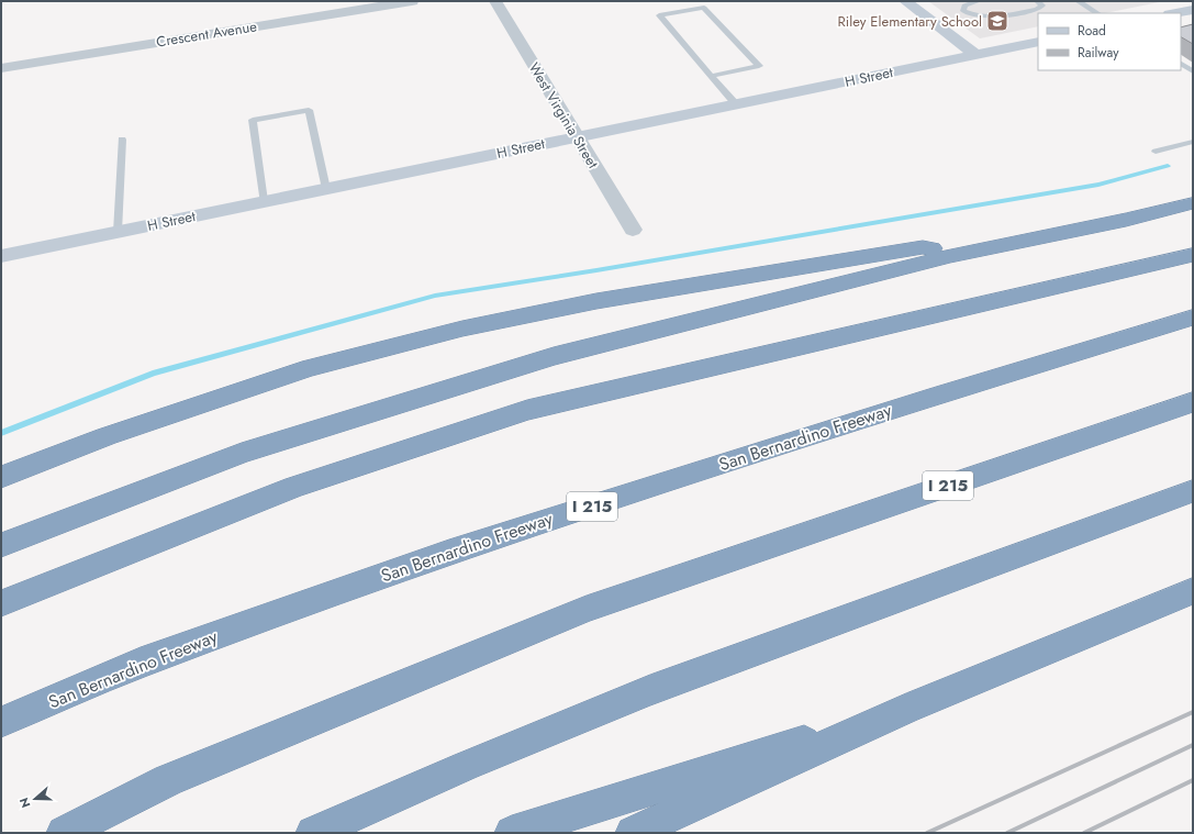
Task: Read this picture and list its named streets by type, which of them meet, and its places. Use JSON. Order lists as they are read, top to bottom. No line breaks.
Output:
{"streets":{"highway":["San Bernardino Freeway","I 215"],"street":["Crescent Avenue","H Street","West Virginia Street"]},"crossings":[["H Street","West Virginia Street"]],"places":{"school or university":["Riley Elementary School"]},"legend":["Road","Railway"],"north":"left"}
